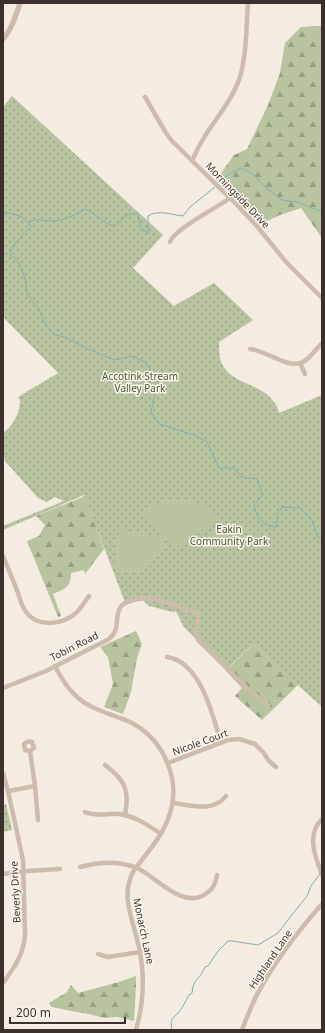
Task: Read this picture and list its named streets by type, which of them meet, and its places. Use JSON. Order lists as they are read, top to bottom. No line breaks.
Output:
{"streets":{"street":["Morningside Drive","Tobin Road","Nicole Court","Beverly Drive","Monarch Lane","Highland Lane"]},"crossings":[["Tobin Road","Monarch Lane"],["Nicole Court","Monarch Lane"]],"parks":["Accotink Stream Valley Park","Eakin Community Park"],"scale_bar":"200 m"}
